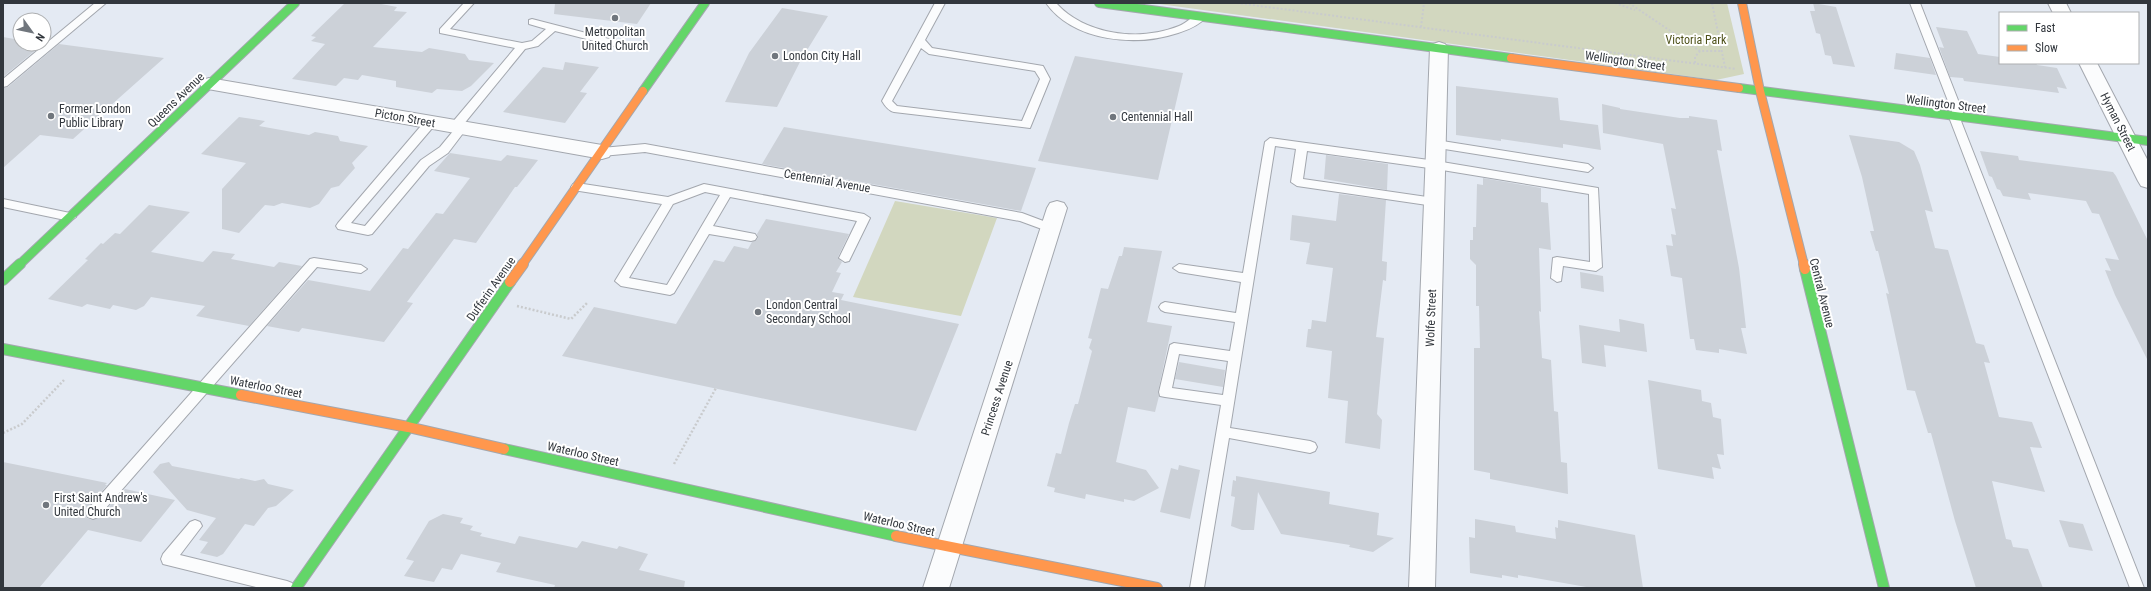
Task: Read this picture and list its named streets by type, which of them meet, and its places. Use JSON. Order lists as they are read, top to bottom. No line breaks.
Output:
{"streets":{"street":["Wellington Street","Queens Avenue","Picton Street","Hyman Street","Dufferin Avenue","Central Avenue","Wolfe Street","Waterloo Street","Princess Avenue"],"lane":["Centennial Avenue"]},"crossings":[["Wellington Street","Hyman Street"],["Wellington Street","Central Avenue"],["Wellington Street","Wolfe Street"],["Queens Avenue","Picton Street"],["Picton Street","Centennial Avenue"],["Picton Street","Dufferin Avenue"],["Centennial Avenue","Dufferin Avenue"],["Centennial Avenue","Princess Avenue"],["Dufferin Avenue","Waterloo Street"],["Waterloo Street","Princess Avenue"]],"parks":["Victoria Park"],"places":["Metropolitan United Church","London City Hall","Former London Public Library","Centennial Hall","London Central Secondary School","First Saint Andrew's United Church"],"legend":["Fast","Slow"],"north":"bottom right"}
